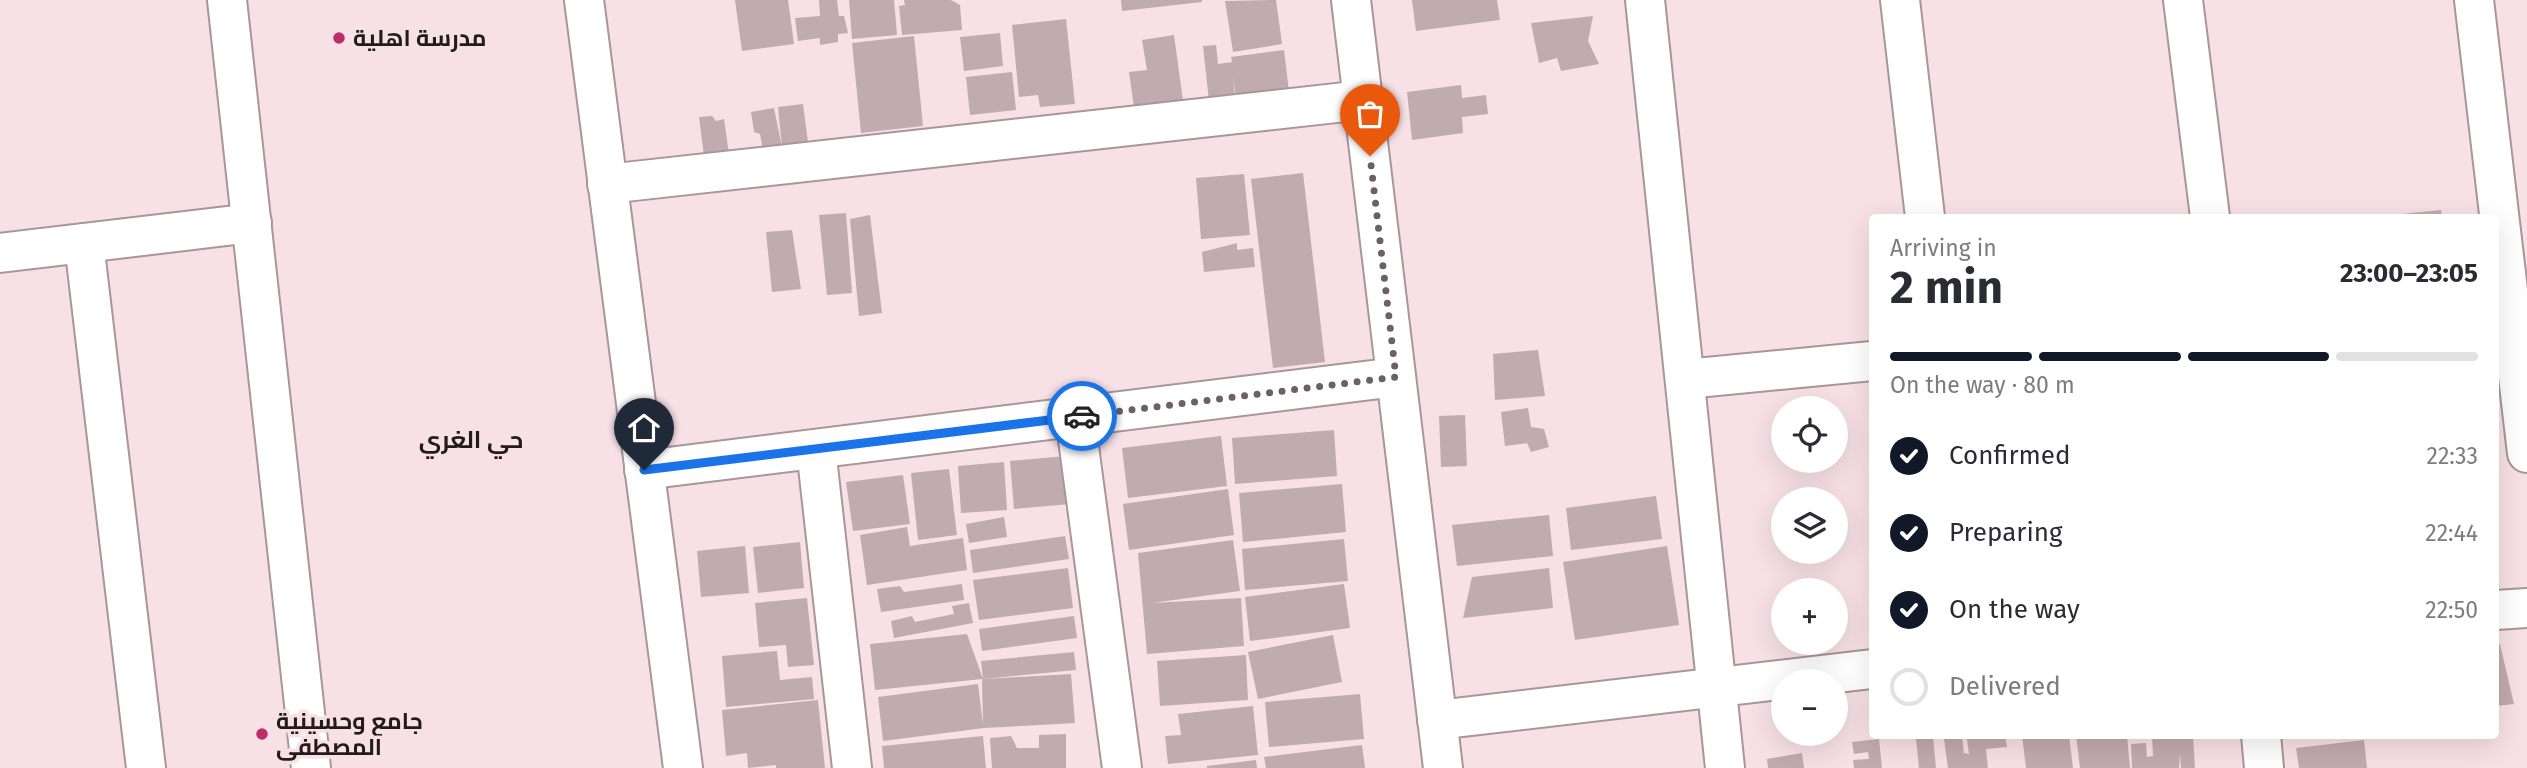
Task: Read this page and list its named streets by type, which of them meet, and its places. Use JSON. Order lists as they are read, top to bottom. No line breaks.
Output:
{"districts":["حي الغري"],"places":["مدرسة اهلية","جامع وحسينية المصطفى"],"page":{"heading":["2 min","Arriving in","23:00–23:05"],"bar":"On the way · 80 m","map_buttons":["+","−"],"list":[["Confirmed","22:33"],["Preparing","22:44"],["On the way","22:50"],"Delivered"]}}
